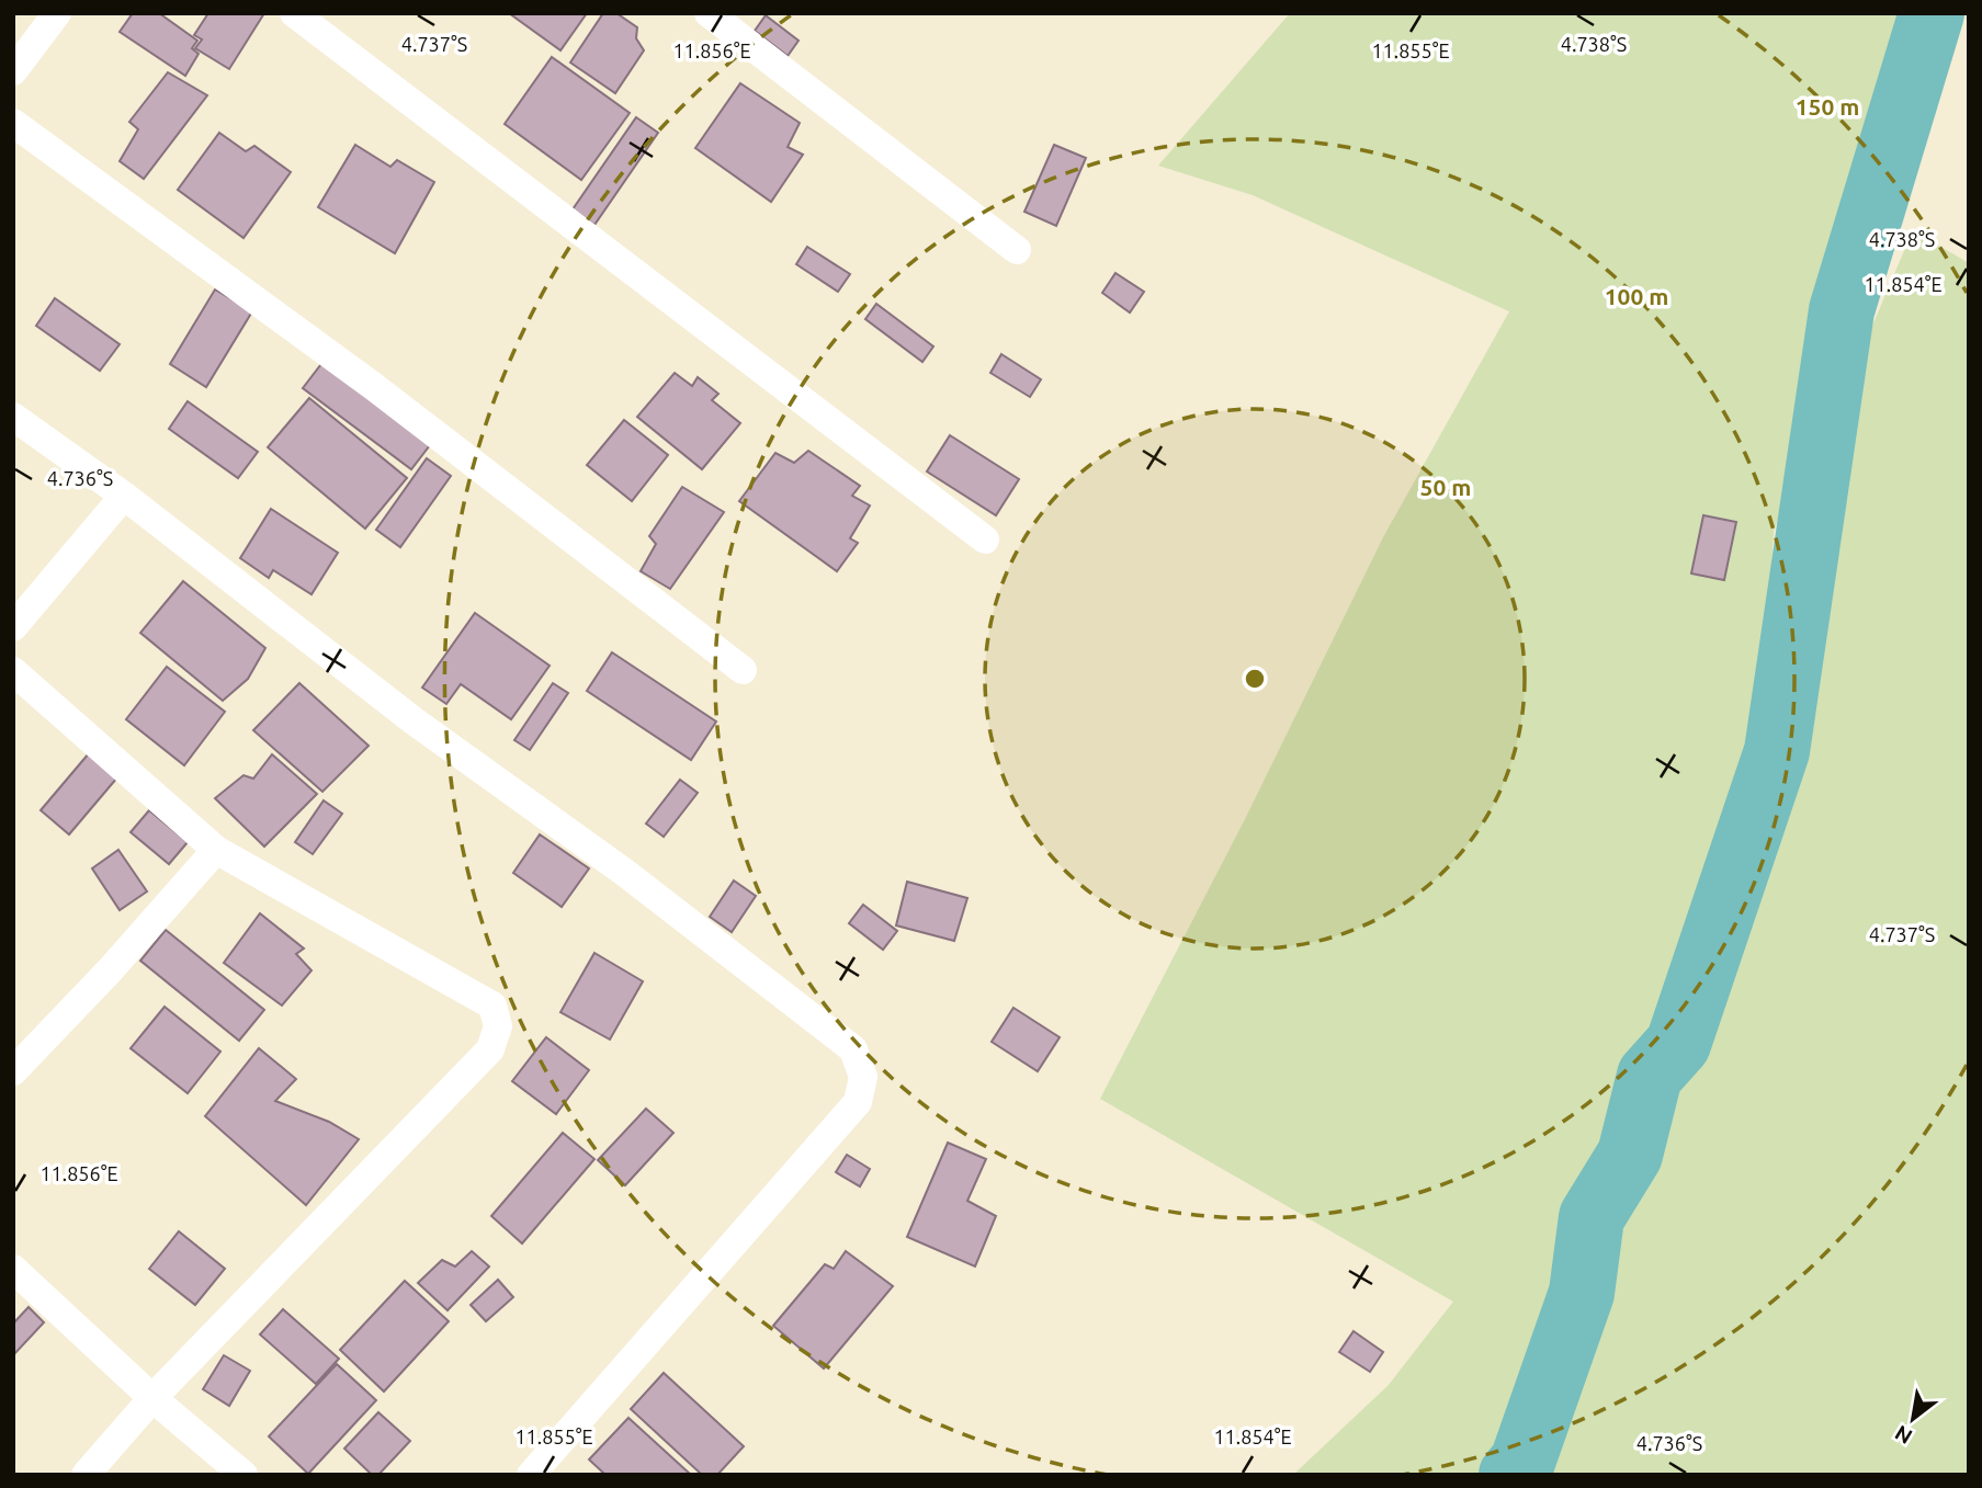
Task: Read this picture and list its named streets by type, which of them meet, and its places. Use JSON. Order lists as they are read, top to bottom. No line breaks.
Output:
{"north":"bottom left","coordinates":["4.737°S","4.738°S","11.856°E","11.855°E","11.854°E","4.736°S"],"rings":["150 m","100 m","50 m"]}
